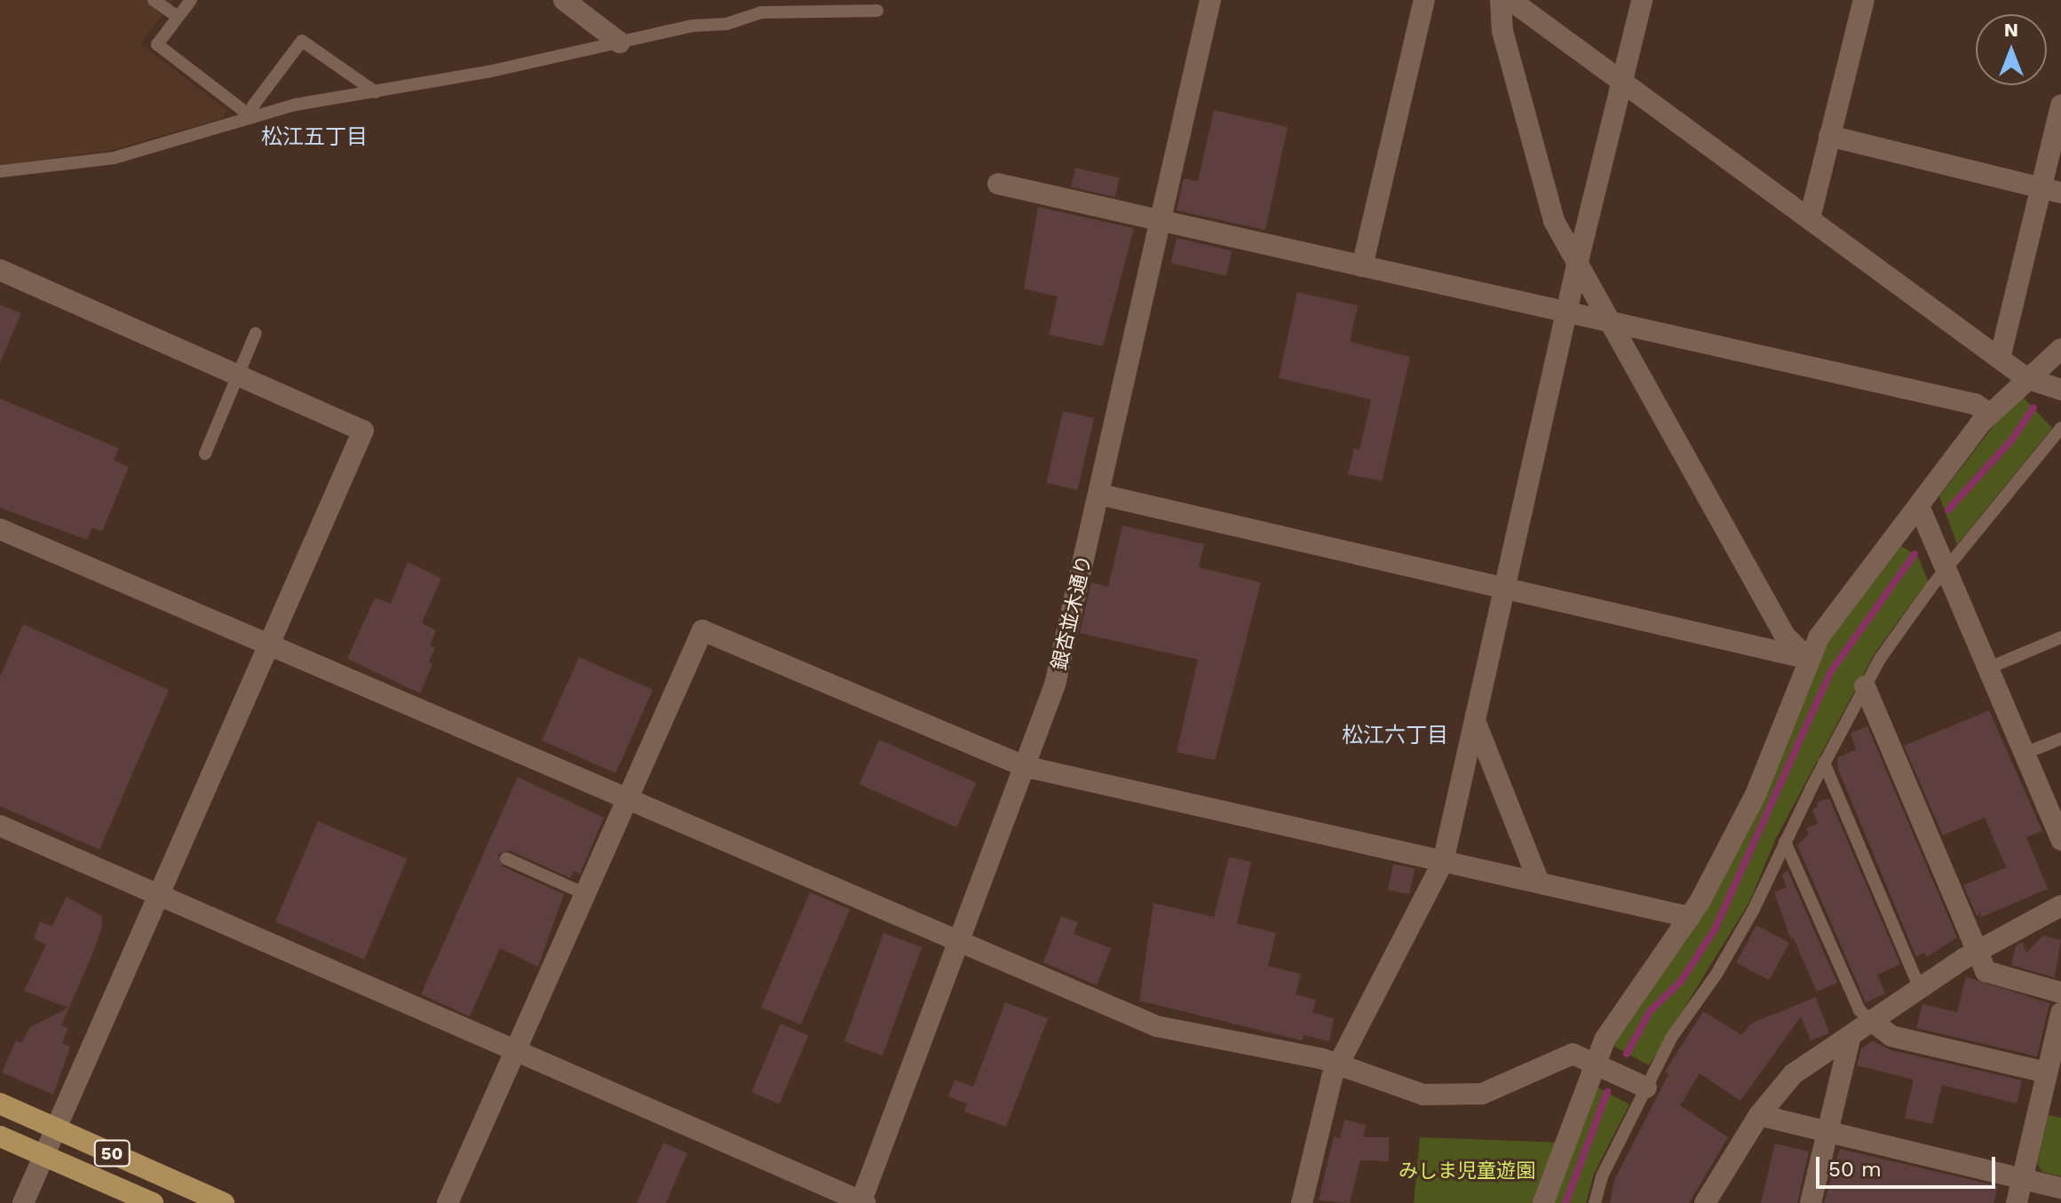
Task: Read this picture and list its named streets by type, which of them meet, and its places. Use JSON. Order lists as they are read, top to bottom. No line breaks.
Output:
{"streets":{"main road":["50"],"street":["銀杏並木通り"]},"districts":["松江五丁目","松江六丁目"],"parks":["みしま児童遊園"],"scale_bar":"50 m","north":"top"}
